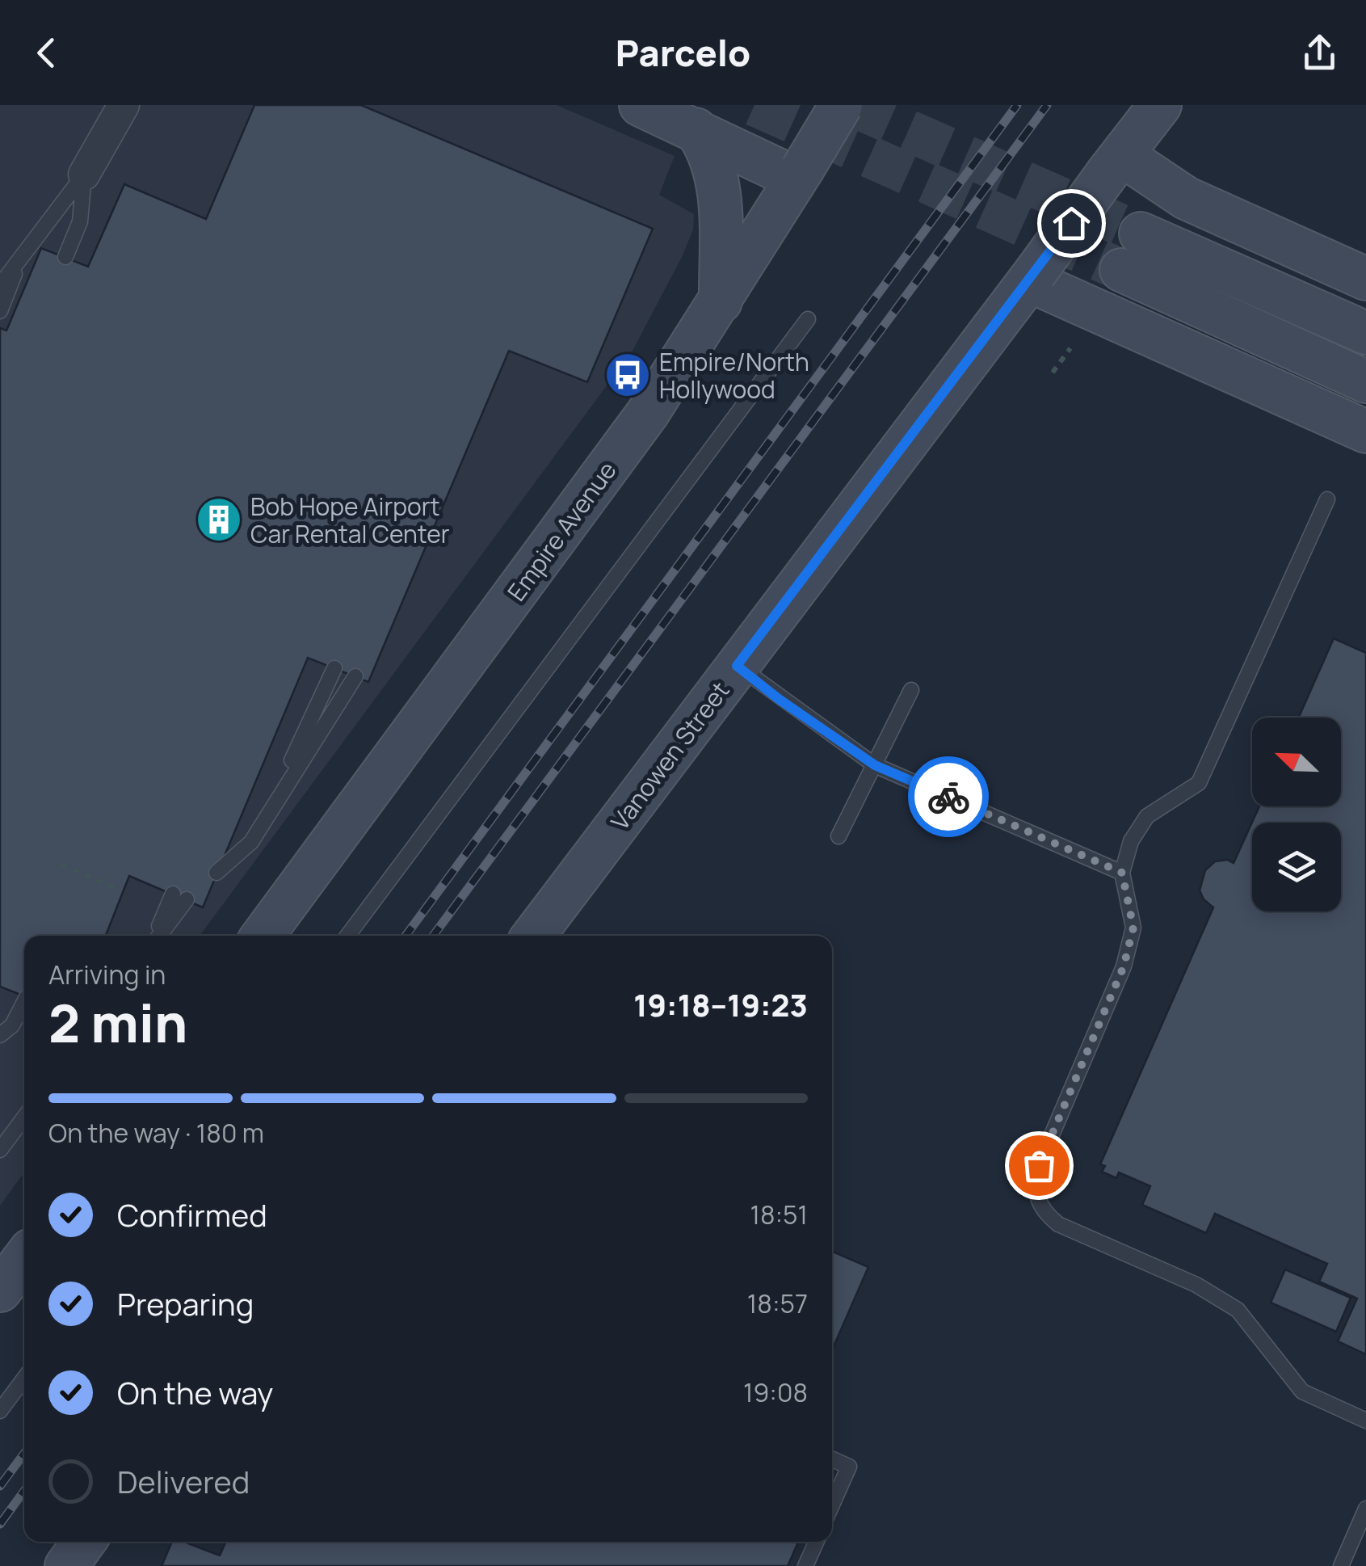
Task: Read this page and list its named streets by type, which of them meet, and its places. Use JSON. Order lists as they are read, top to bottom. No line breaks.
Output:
{"streets":{"main road":["Empire Avenue","Vanowen Street"]},"places":{"bus stop":["Empire/North Hollywood"],"building":["Bob Hope Airport Car Rental Center"]},"north":"top left","page":{"header":"Parcelo","heading":["2 min","Arriving in","19:18–19:23"],"bar":"On the way · 180 m","list":[["Confirmed","18:51"],["Preparing","18:57"],["On the way","19:08"],"Delivered"]}}
